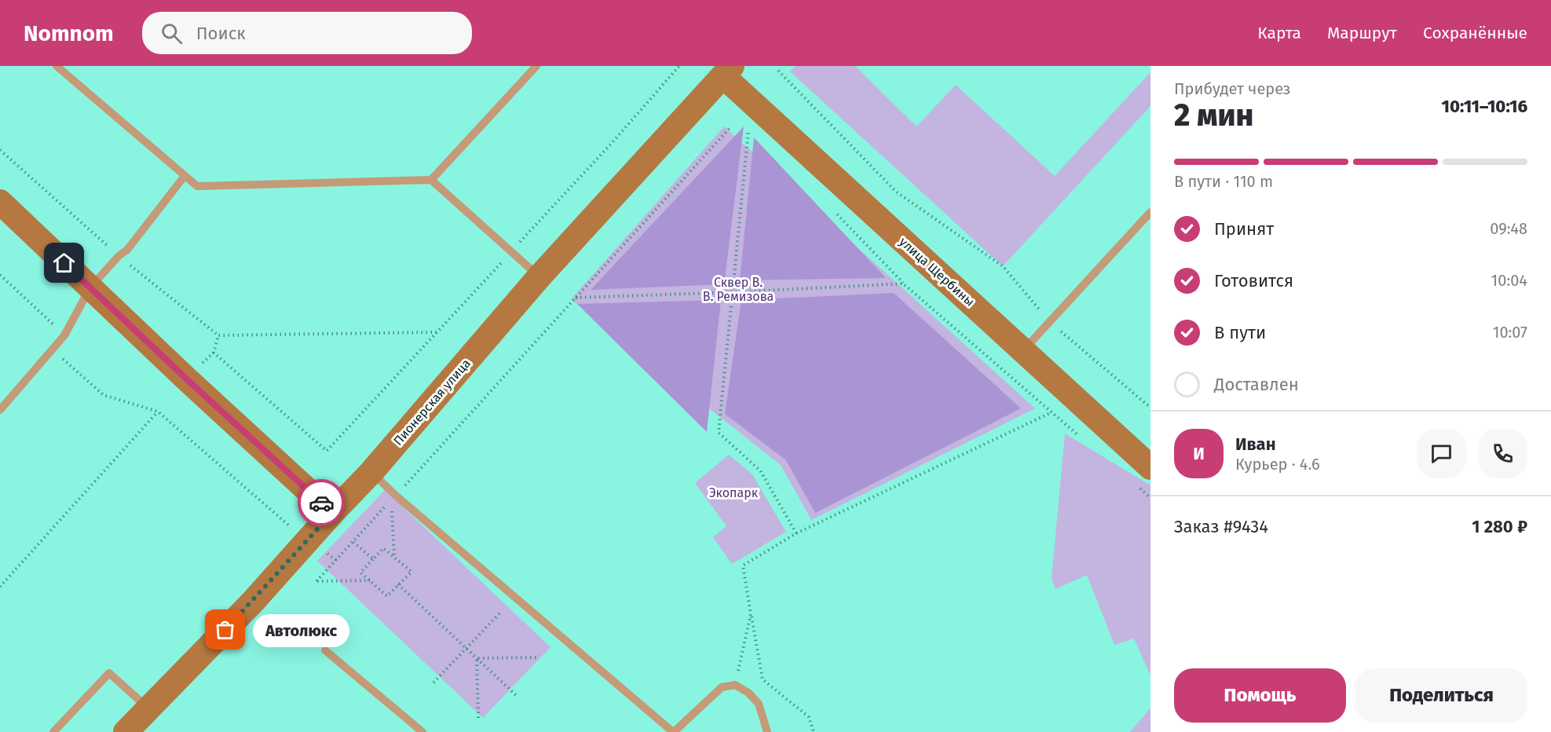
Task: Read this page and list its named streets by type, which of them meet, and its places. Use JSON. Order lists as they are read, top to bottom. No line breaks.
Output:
{"streets":{"street":["улица Щербины","Пионерская улица"]},"crossings":[["улица Щербины","Пионерская улица"]],"parks":["Сквер В. В. Ремизова","Экопарк"],"places":["Автолюкс"],"page":{"header":"Nomnom","search":"Поиск","nav":["Карта","Маршрут","Сохранённые"],"heading":["2 мин","Прибудет через","10:11–10:16"],"panel":["Иван","Курьер · 4.6","Заказ #9434","1 280 ₽"],"bar":"В пути · 110 m","list":[["Принят","09:48"],["Готовится","10:04"],["В пути","10:07"],"Доставлен"],"round":"И","bubble":"Автолюкс","buttons":["Помощь","Поделиться"]}}
